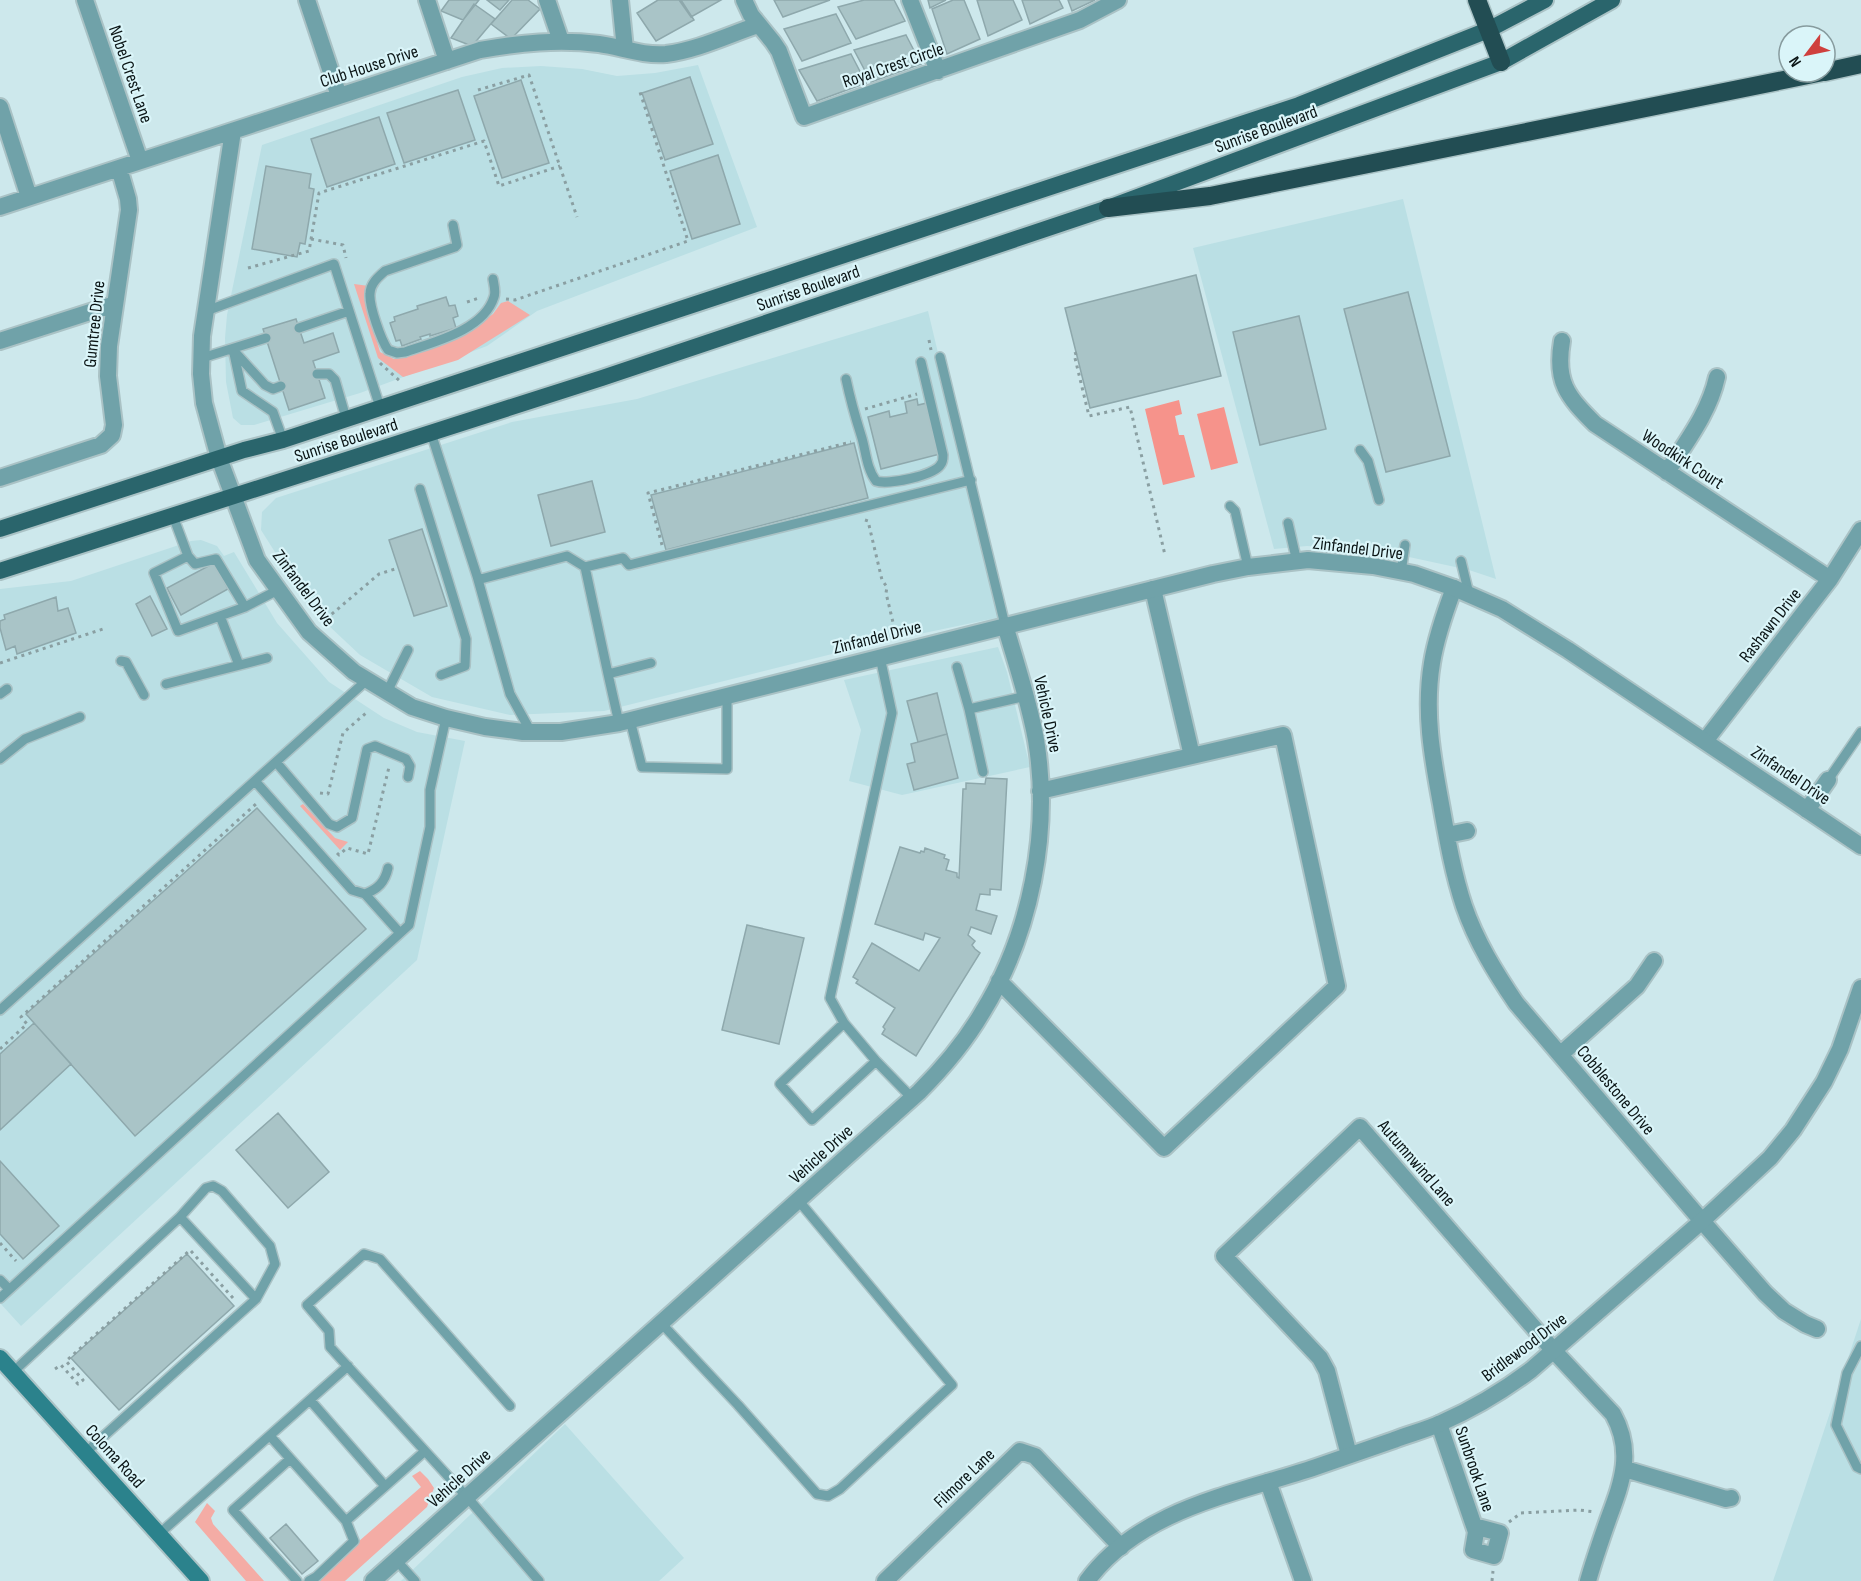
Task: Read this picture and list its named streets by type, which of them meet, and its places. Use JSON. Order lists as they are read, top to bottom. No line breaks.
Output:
{"streets":{"main road":["Sunrise Boulevard","Coloma Road"],"street":["Royal Crest Circle","Club House Drive","Nobel Crest Lane","Gumtree Drive","Woodkirk Court","Zinfandel Drive","Rashawn Drive","Vehicle Drive","Cobblestone Drive","Autumnwind Lane","Bridlewood Drive","Sunbrook Lane","Filmore Lane"]},"crossings":[["Royal Crest Circle","Club House Drive"],["Club House Drive","Nobel Crest Lane"],["Club House Drive","Gumtree Drive"],["Club House Drive","Zinfandel Drive"],["Sunrise Boulevard","Zinfandel Drive"],["Woodkirk Court","Rashawn Drive"],["Zinfandel Drive","Rashawn Drive"],["Zinfandel Drive","Vehicle Drive"],["Zinfandel Drive","Cobblestone Drive"],["Cobblestone Drive","Bridlewood Drive"],["Autumnwind Lane","Bridlewood Drive"],["Bridlewood Drive","Sunbrook Lane"],["Bridlewood Drive","Filmore Lane"]],"north":"bottom left"}
